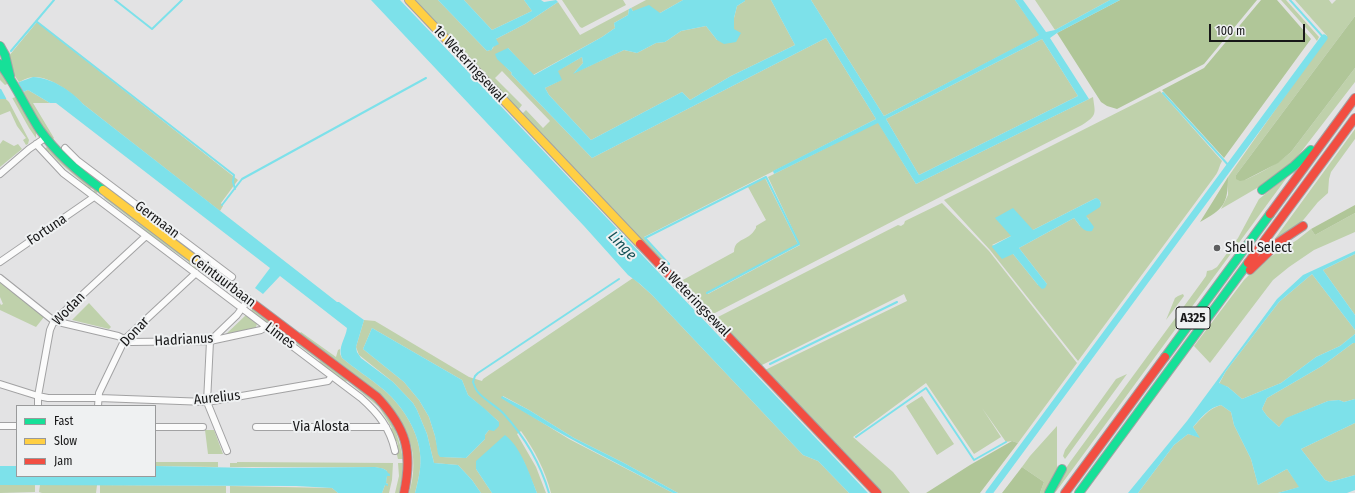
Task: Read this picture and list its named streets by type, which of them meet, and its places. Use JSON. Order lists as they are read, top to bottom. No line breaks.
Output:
{"streets":{"main road":["1e Weteringsewal","Ceintuurbaan","A325"],"street":["Germaan","Fortuna","Wodan","Donar","Limes","Hadrianus","Aurelius","Via Alosta"]},"crossings":[["Germaan","Ceintuurbaan"],["Fortuna","Limes"],["Wodan","Limes"],["Wodan","Hadrianus"],["Wodan","Aurelius"],["Donar","Limes"],["Donar","Hadrianus"],["Donar","Aurelius"],["Limes","Hadrianus"],["Limes","Aurelius"],["Limes","Via Alosta"]],"water":["Linge"],"places":["Shell Select"],"legend":["Fast","Slow","Jam"],"scale_bar":"100 m"}
